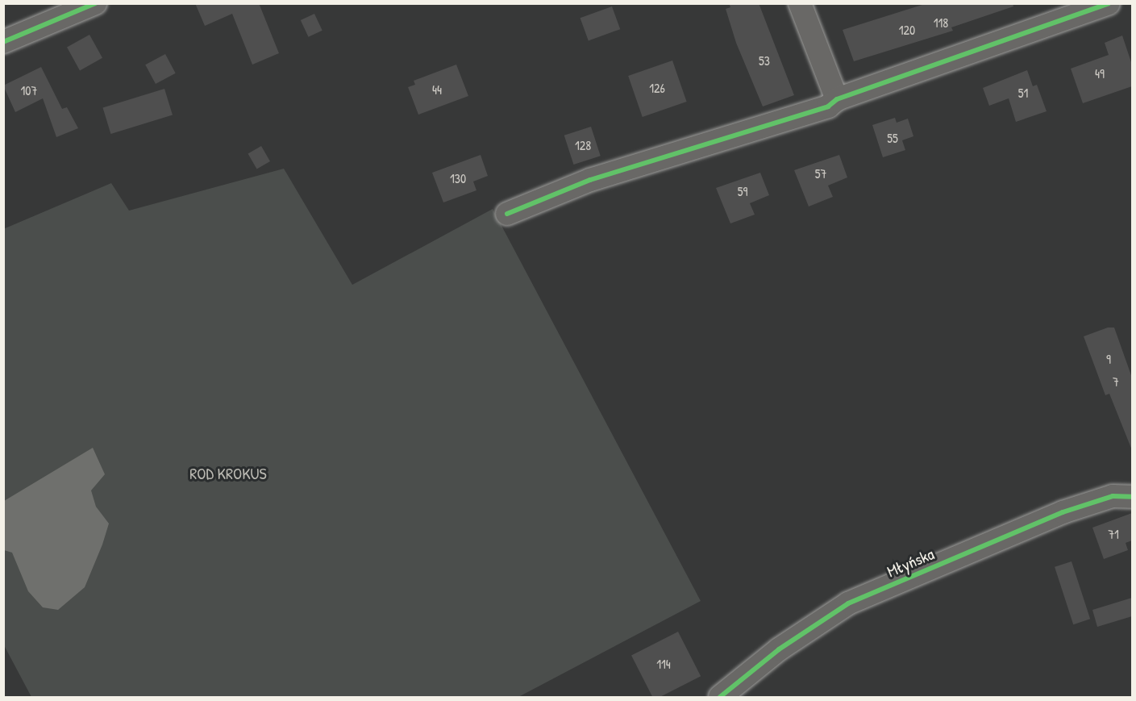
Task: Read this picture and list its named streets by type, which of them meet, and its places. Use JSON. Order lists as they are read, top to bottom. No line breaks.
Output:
{"streets":{"street":["Młyńska"]},"parks":["ROD KROKUS"],"house_numbers":["118","120","53","49","126","44","107","51","55","128","57","130","59","9","7","71","114"]}
